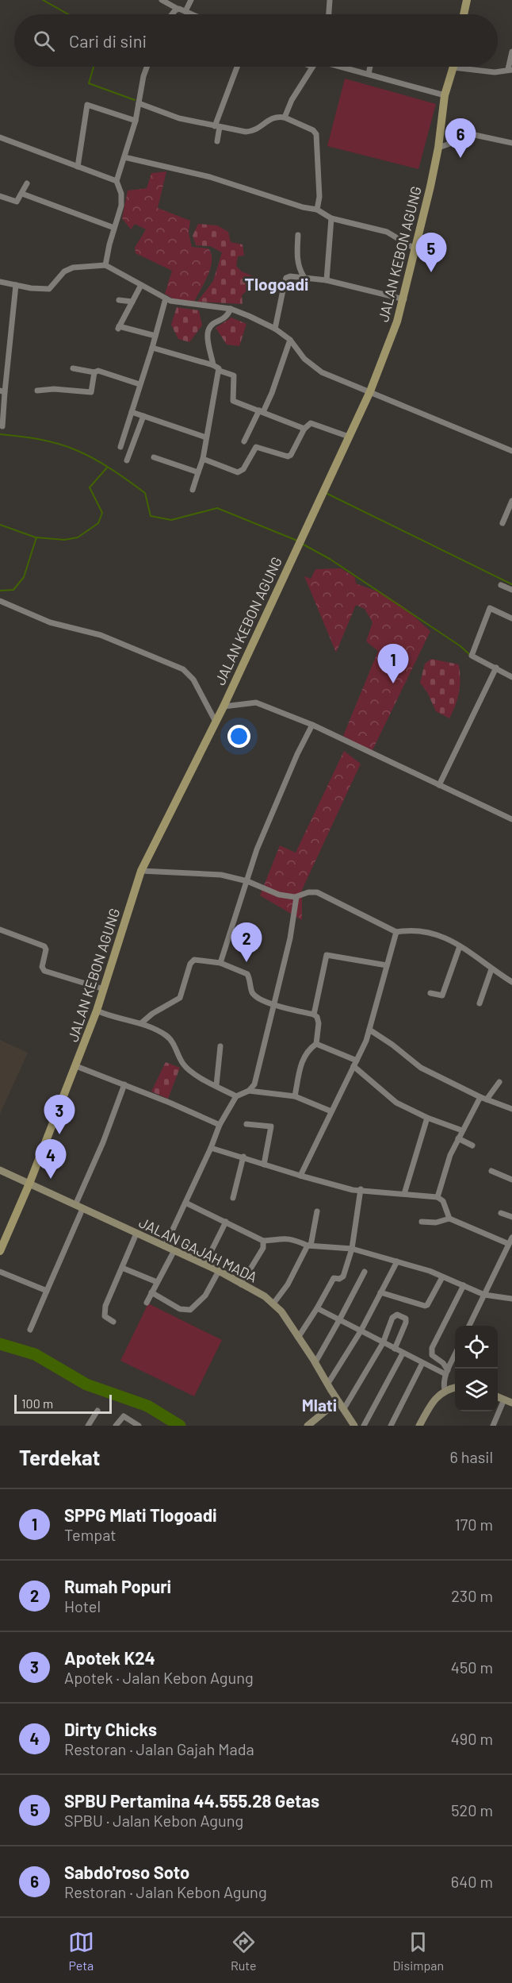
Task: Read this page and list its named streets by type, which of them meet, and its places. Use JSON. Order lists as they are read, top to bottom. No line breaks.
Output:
{"streets":{"main road":["JALAN KEBON AGUNG","JALAN GAJAH MADA"]},"crossings":[["JALAN KEBON AGUNG","JALAN GAJAH MADA"]],"districts":["Tlogoadi","Mlati"],"scale_bar":"100 m","page":{"search":"Cari di sini","pins":["6","5","1","2","3","4"],"scale":"100 m","heading":["Terdekat","6 hasil"],"list":[{"mark":"1","name":"SPPG Mlati Tlogoadi","note":"Tempat","value":"170 m"},{"mark":"2","name":"Rumah Popuri","note":"Hotel","value":"230 m"},{"mark":"3","name":"Apotek K24","note":"Apotek · Jalan Kebon Agung","value":"450 m"},{"mark":"4","name":"Dirty Chicks","note":"Restoran · Jalan Gajah Mada","value":"490 m"},{"mark":"5","name":"SPBU Pertamina 44.555.28 Getas","note":"SPBU · Jalan Kebon Agung","value":"520 m"},{"mark":"6","name":"Sabdo'roso Soto","note":"Restoran · Jalan Kebon Agung","value":"640 m"}],"nav":["Peta","Rute","Disimpan"]}}
